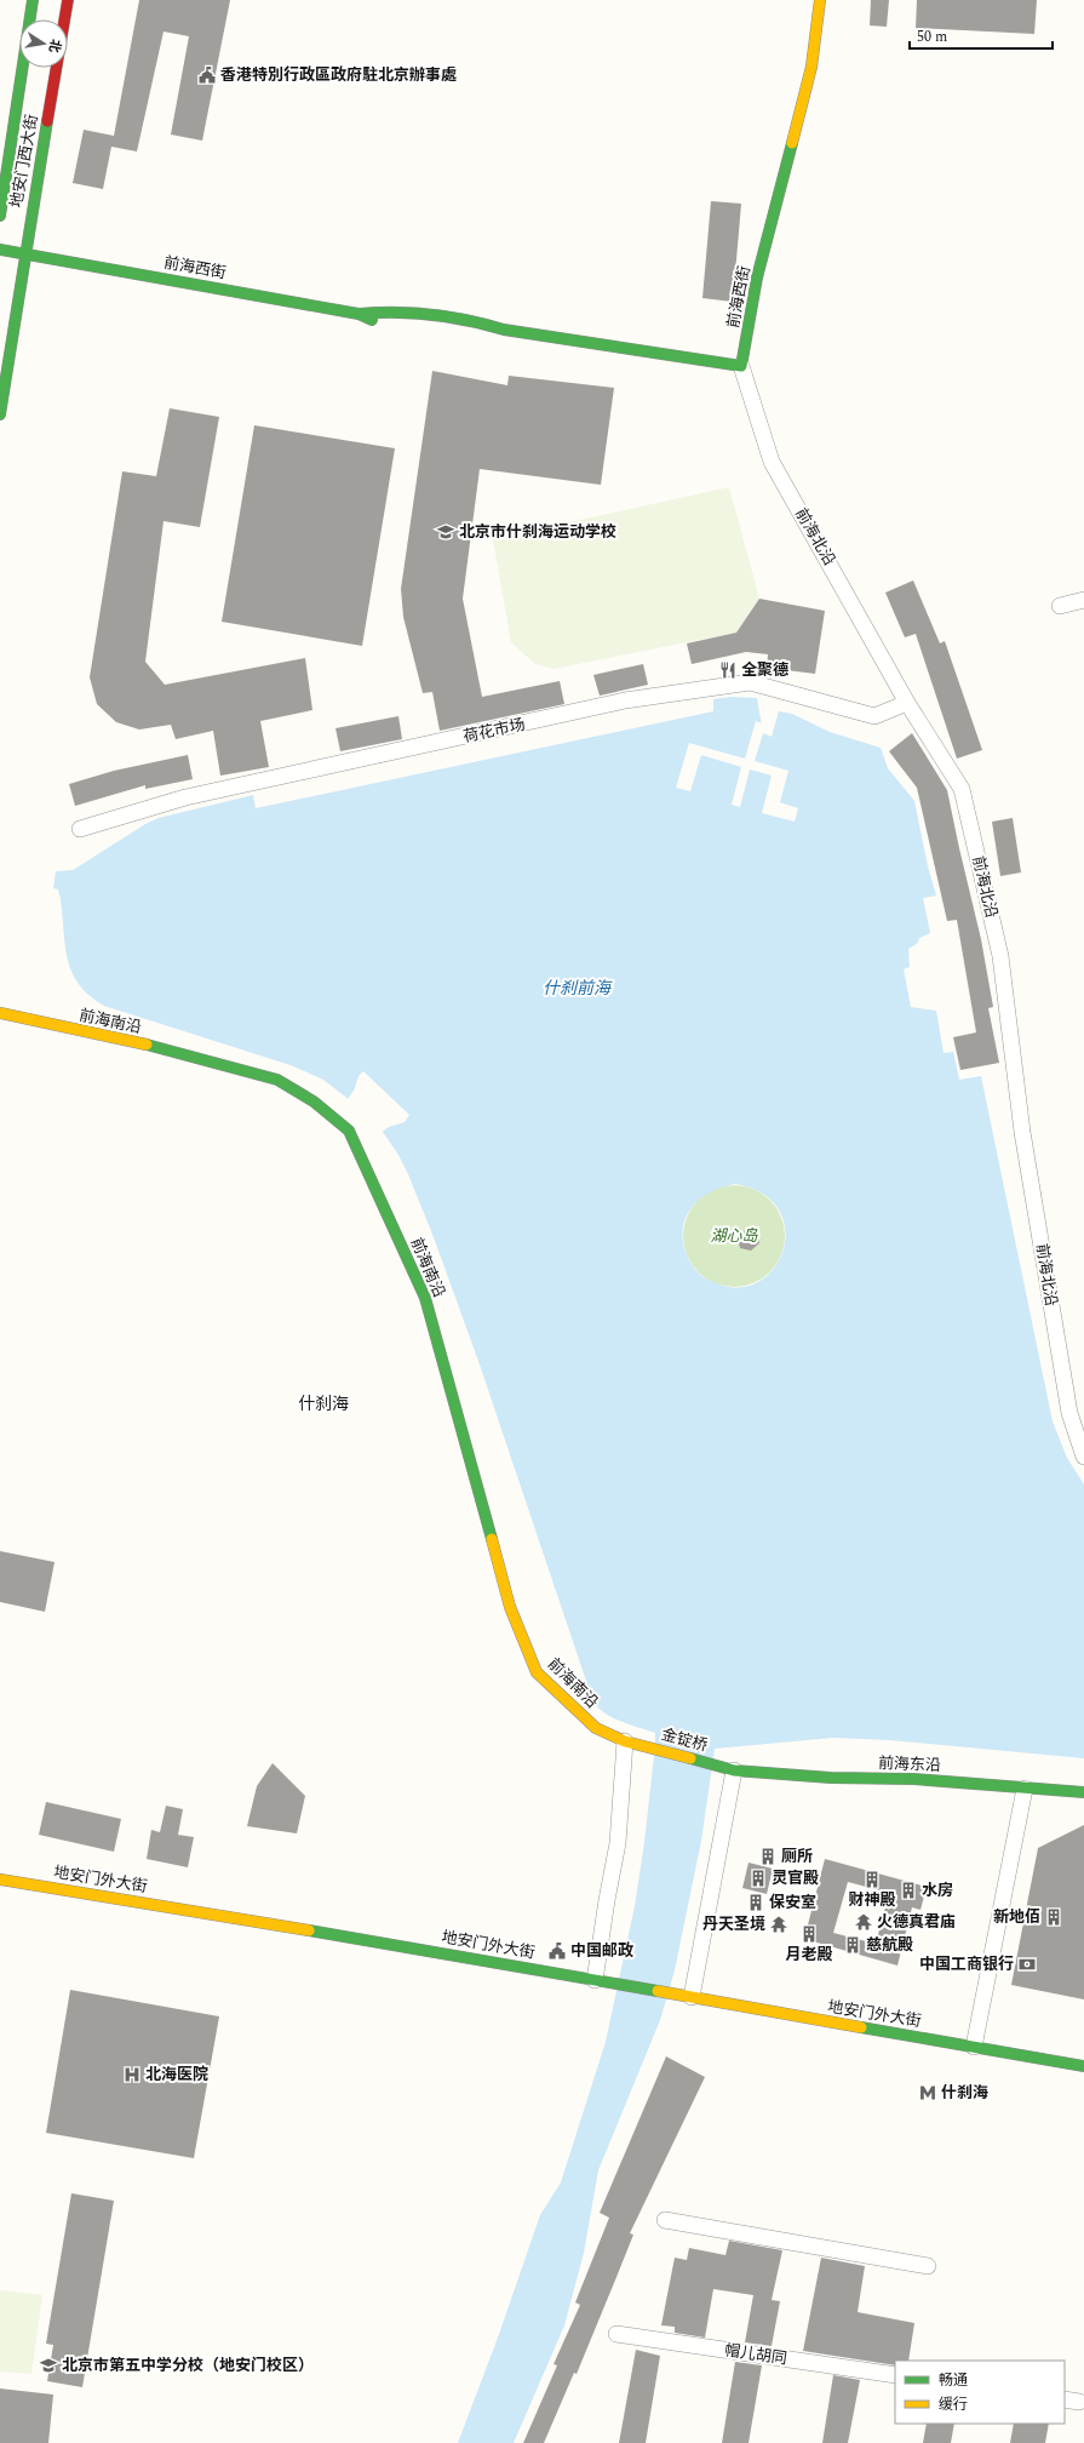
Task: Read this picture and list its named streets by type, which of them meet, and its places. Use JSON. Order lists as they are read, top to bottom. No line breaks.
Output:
{"streets":{"street":["地安门西大街","前海西街","前海北沿","荷花市场","前海南沿","金锭桥","前海东沿","地安门外大街","帽儿胡同"]},"crossings":[["地安门西大街","前海西街"],["前海西街","前海北沿"],["前海北沿","荷花市场"],["前海南沿","金锭桥"],["金锭桥","前海东沿"]],"districts":["什刹海"],"water":["什刹前海"],"parks":["湖心岛"],"places":{"public building":["香港特別行政區政府駐北京辦事處","中国邮政"],"school or university":["北京市什刹海运动学校","北京市第五中学分校（地安门校区）"],"restaurant":["全聚德"],"building":["厕所","灵官殿","财神殿","水房","保安室","新地佰","月老殿","慈航殿"],"temple":["火德真君庙","丹天圣境"],"bank":["中国工商银行"],"hospital":["北海医院"],"metro station":["什刹海"]},"legend":["畅通","缓行"],"scale_bar":"50 m","north":"right"}
